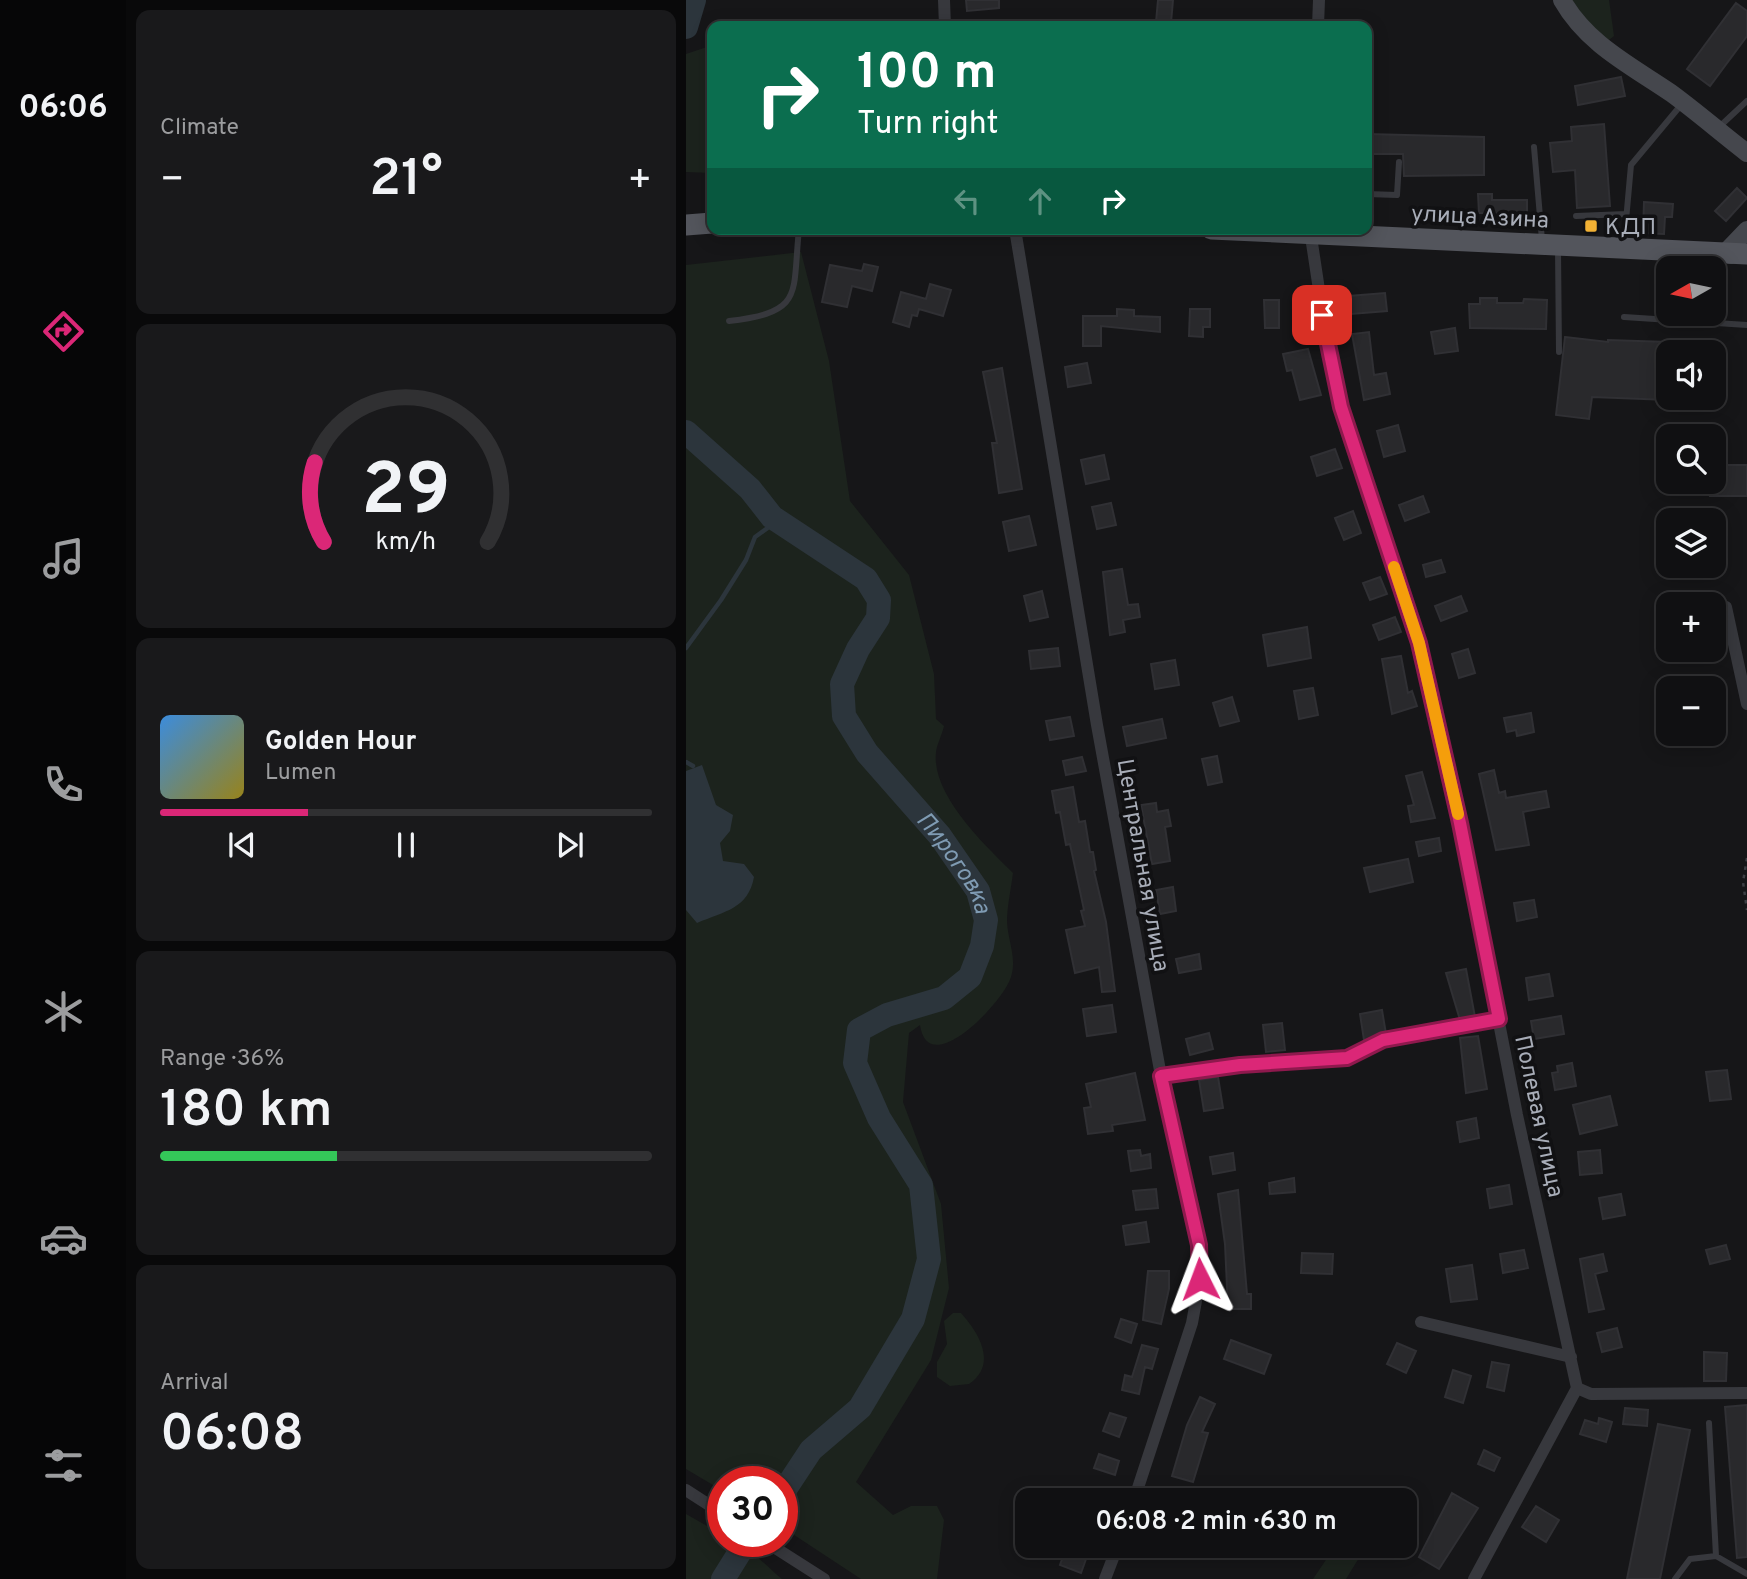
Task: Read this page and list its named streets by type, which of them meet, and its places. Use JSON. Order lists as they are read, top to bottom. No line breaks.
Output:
{"streets":{"main road":["улица Азина"],"street":["Центральная улица","Полевая улица"]},"water":["Пироговка"],"places":{"transit":["КДП"]},"north":"left","page":{"tabs":"06:06","tile":["Climate",["Range · 36%","180 km"],["Arrival","06:08"]],"turn":["100 m","Turn right"],"heat":["−","21°","+"],"map_buttons":["+","−"],"song":["Golden Hour","Lumen"],"limit":"30","trip":"06:08 · 2 min · 630 m","gauge":["29","km/h"]}}
